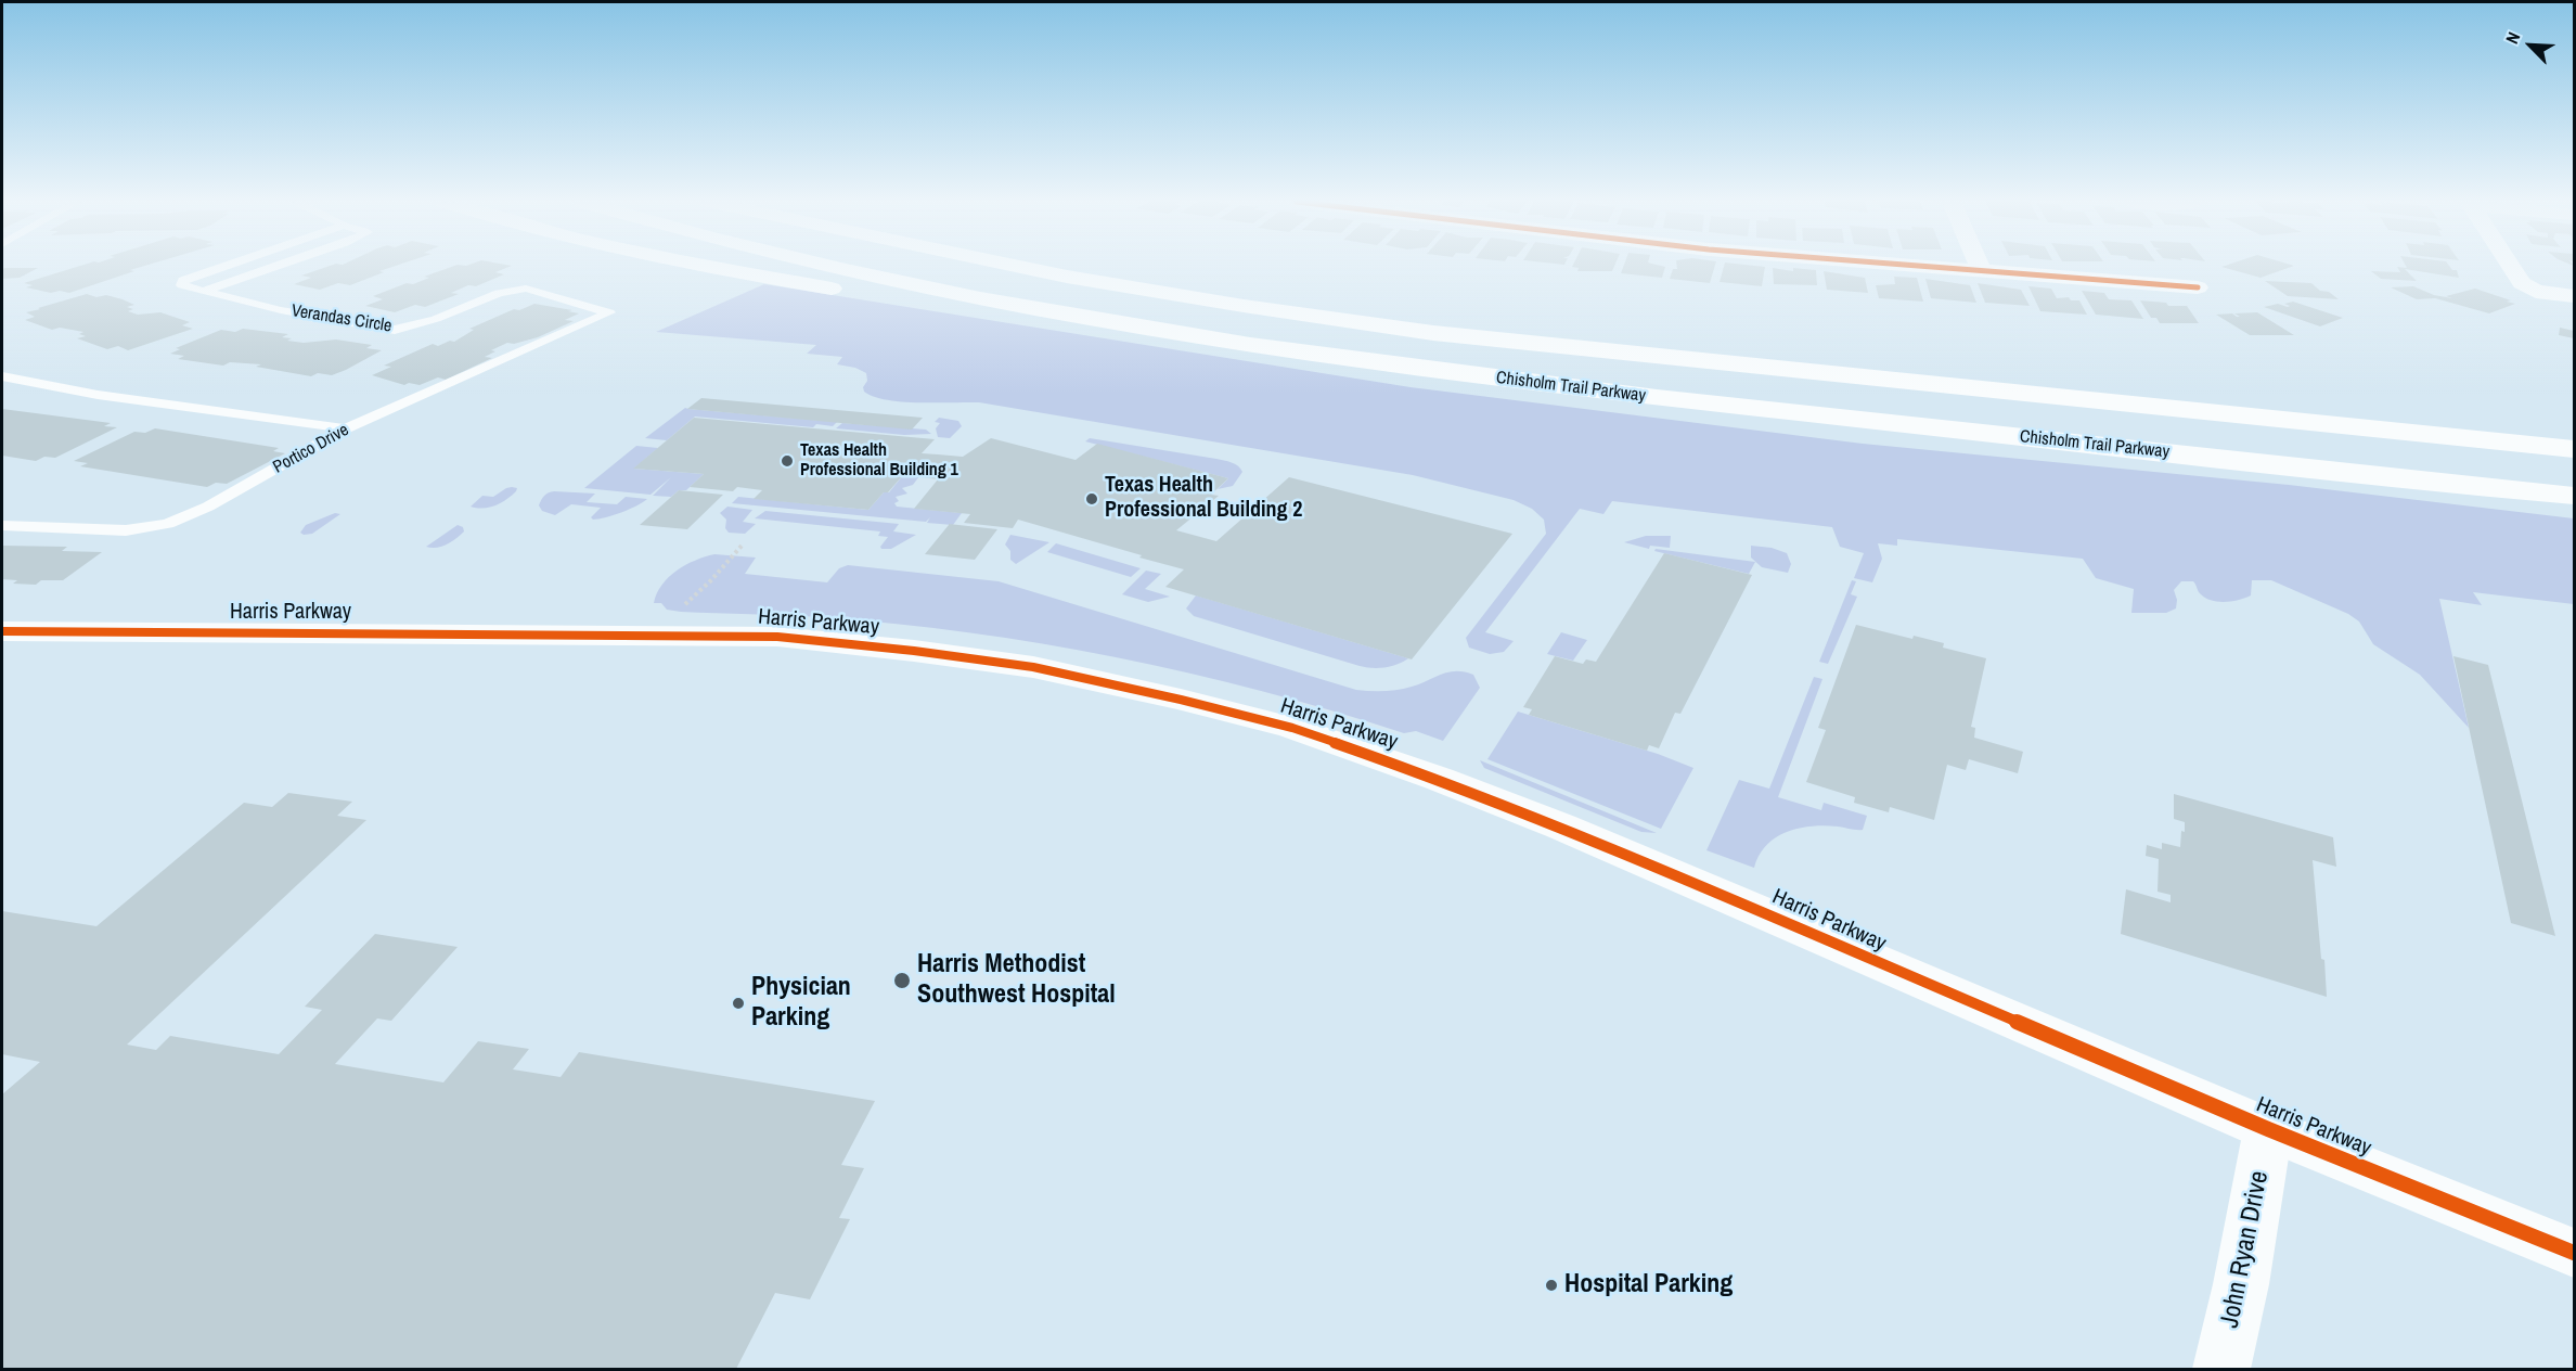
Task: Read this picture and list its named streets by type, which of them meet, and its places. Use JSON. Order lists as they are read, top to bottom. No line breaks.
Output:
{"streets":{"main road":["Chisholm Trail Parkway","Harris Parkway","John Ryan Drive"],"lane":["Verandas Circle","Portico Drive"]},"crossings":[["Verandas Circle","Portico Drive"],["Harris Parkway","John Ryan Drive"]],"places":["Texas Health Professional Building 1","Texas Health Professional Building 2","Harris Methodist Southwest Hospital","Physician Parking","Hospital Parking"],"north":"top left"}
